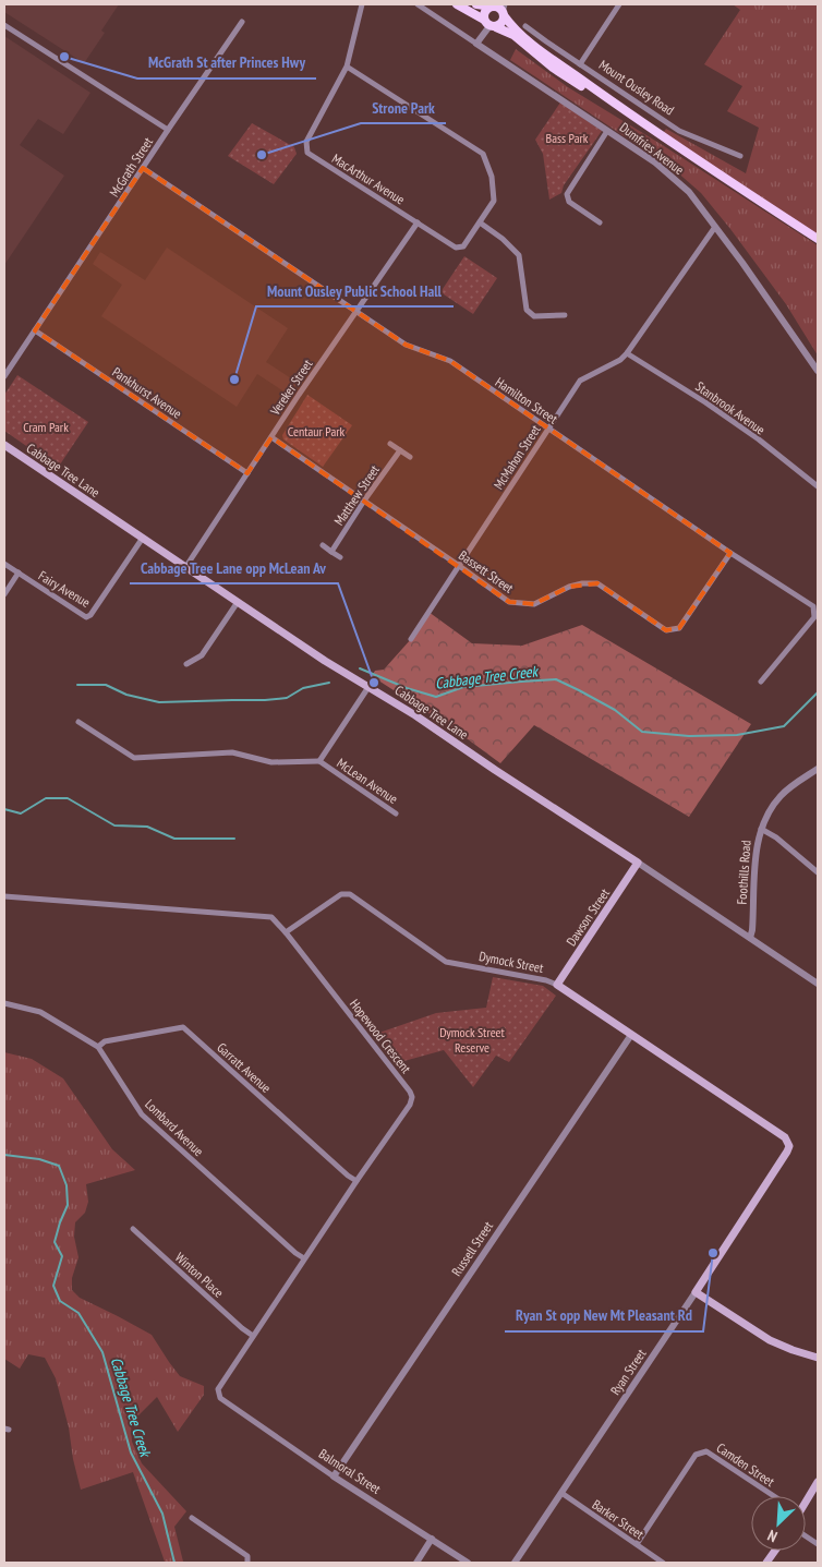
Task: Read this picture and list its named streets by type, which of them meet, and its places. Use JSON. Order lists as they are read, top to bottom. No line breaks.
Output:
{"streets":{"main road":["Mount Ousley Road","Cabbage Tree Lane","Dawson Street","Dymock Street","Ryan Street"],"street":["Dumfries Avenue","McGrath Street","MacArthur Avenue","Vereker Street","Pankhurst Avenue","Hamilton Street","Stanbrook Avenue","McMahon Street","Matthew Street","Bassett Street","Fairy Avenue","McLean Avenue","Foothills Road","Hopewood Crescent","Garratt Avenue","Lombard Avenue","Russell Street","Winton Place","Camden Street","Balmoral Street","Barker Street"]},"crossings":[["Dumfries Avenue","McMahon Street"],["McGrath Street","Pankhurst Avenue"],["McGrath Street","Hamilton Street"],["MacArthur Avenue","Vereker Street"],["Vereker Street","Pankhurst Avenue"],["Vereker Street","Hamilton Street"],["Vereker Street","Cabbage Tree Lane"],["Vereker Street","Bassett Street"],["Hamilton Street","McMahon Street"],["Hamilton Street","Bassett Street"],["Stanbrook Avenue","McMahon Street"],["McMahon Street","Bassett Street"],["Cabbage Tree Lane","Fairy Avenue"],["Cabbage Tree Lane","McLean Avenue"],["Cabbage Tree Lane","Foothills Road"],["Cabbage Tree Lane","Dawson Street"],["Matthew Street","Bassett Street"],["Dawson Street","Dymock Street"],["Dymock Street","Hopewood Crescent"],["Dymock Street","Russell Street"],["Dymock Street","Ryan Street"],["Hopewood Crescent","Garratt Avenue"],["Hopewood Crescent","Lombard Avenue"],["Hopewood Crescent","Winton Place"],["Hopewood Crescent","Balmoral Street"],["Garratt Avenue","Lombard Avenue"],["Russell Street","Balmoral Street"],["Ryan Street","Barker Street"],["Camden Street","Barker Street"]],"water":["Cabbage Tree Creek"],"parks":["Bass Park","Cram Park","Centaur Park","Dymock Street Reserve"],"places":["McGrath St after Princes Hwy","Strone Park","Mount Ousley Public School Hall","Cabbage Tree Lane opp McLean Av","Ryan St opp New Mt Pleasant Rd"],"north":"bottom left"}
